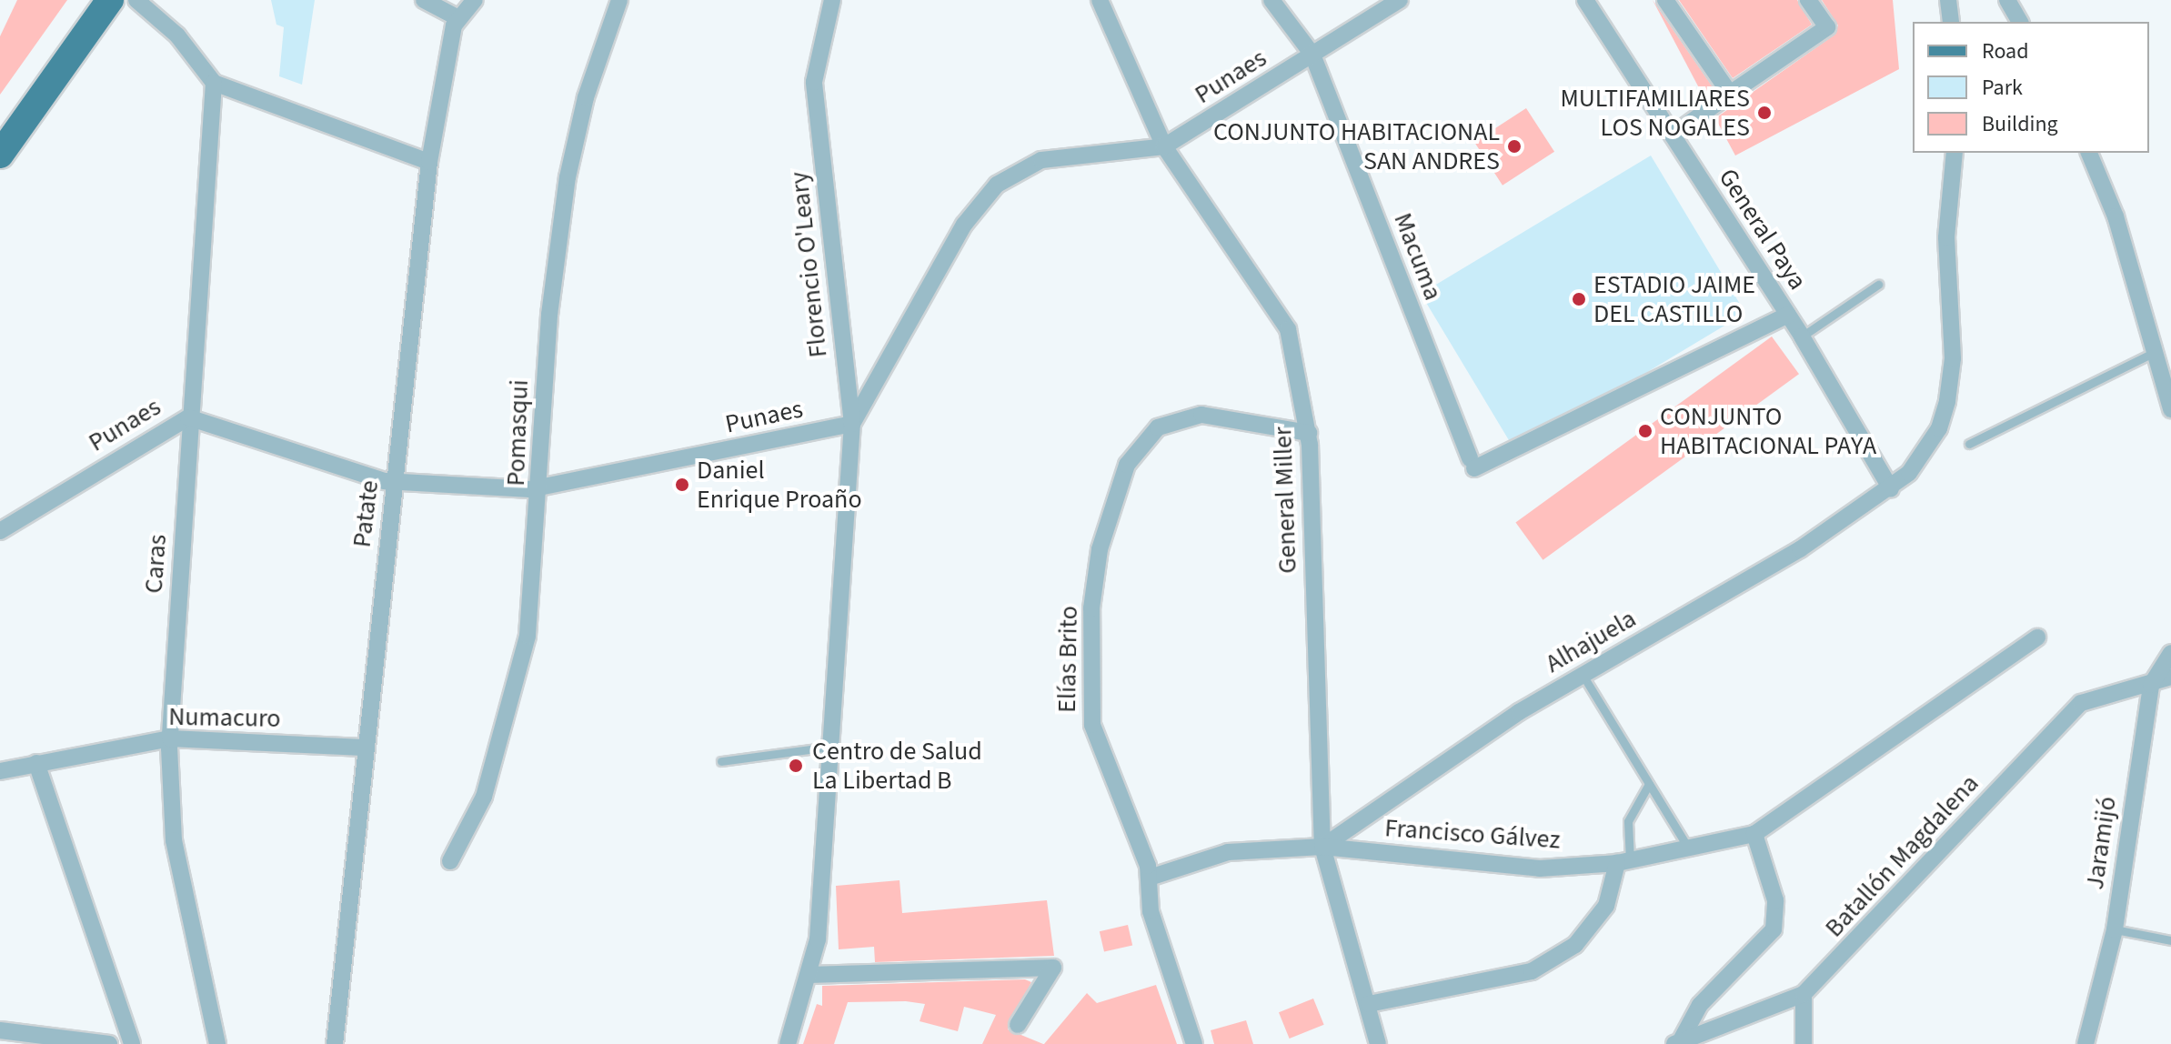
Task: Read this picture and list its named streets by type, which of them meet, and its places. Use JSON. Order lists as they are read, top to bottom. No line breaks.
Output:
{"streets":{"street":["Punaes","General Paya","Macuma","Florencio O'Leary","Pomasqui","General Miller","Patate","Caras","Alhajuela","Elías Brito","Numacuro","Francisco Gálvez","Jaramijó","Batallón Magdalena"]},"crossings":[["Punaes","Macuma"],["Punaes","Florencio O'Leary"],["Punaes","Pomasqui"],["Punaes","General Miller"],["Punaes","Patate"],["Punaes","Caras"],["General Paya","Macuma"],["General Paya","Alhajuela"],["General Miller","Alhajuela"],["General Miller","Elías Brito"],["General Miller","Francisco Gálvez"],["Patate","Numacuro"],["Caras","Numacuro"],["Alhajuela","Francisco Gálvez"],["Elías Brito","Francisco Gálvez"],["Jaramijó","Batallón Magdalena"]],"places":["MULTIFAMILIARES LOS NOGALES","CONJUNTO HABITACIONAL SAN ANDRES","ESTADIO JAIME DEL CASTILLO","CONJUNTO HABITACIONAL PAYA","Daniel Enrique Proaño","Centro de Salud La Libertad B"],"legend":["Road","Park","Building"]}
